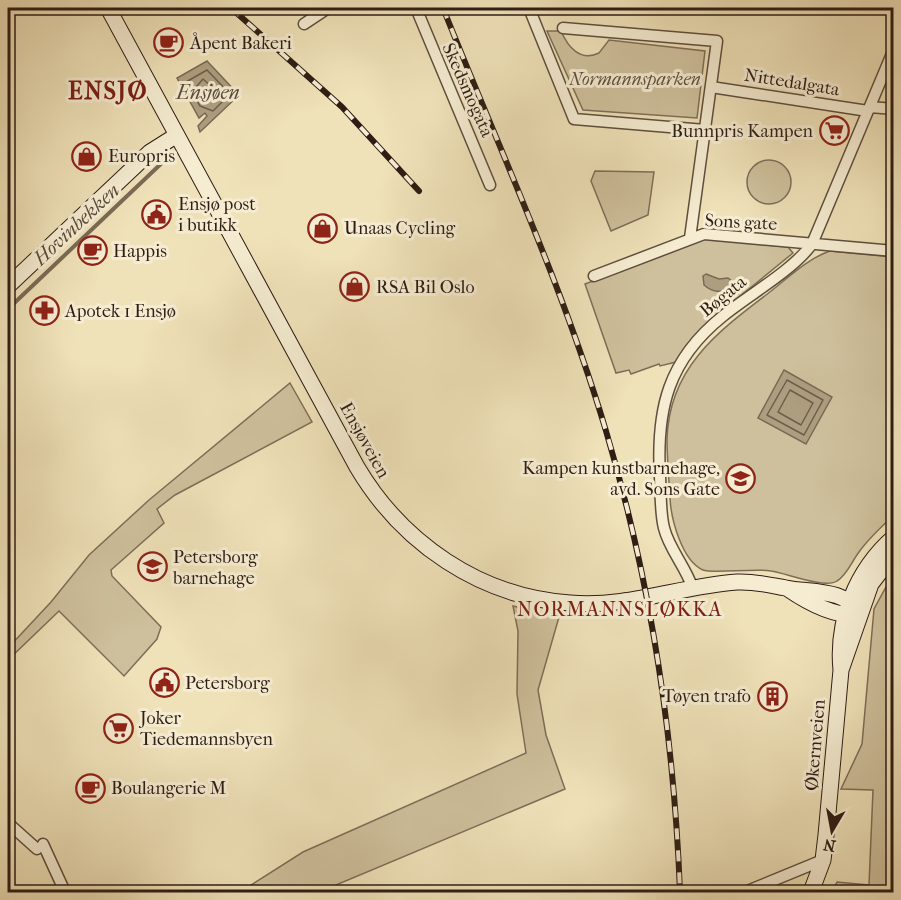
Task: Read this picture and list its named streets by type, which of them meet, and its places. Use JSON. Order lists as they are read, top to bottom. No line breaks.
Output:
{"streets":{"main road":["Ensjøveien","Økernveien"],"street":["Nittedalgata","Skedsmogata","Sons gate","Bøgata"]},"crossings":[["Nittedalgata","Bøgata"],["Sons gate","Bøgata"],["Bøgata","Ensjøveien"],["Ensjøveien","Økernveien"]],"districts":["ENSJØ","NORMANNSLØKKA"],"water":["Ensjøen","Hovinbekken"],"parks":["Normannsparken"],"places":{"cafe":["Åpent Bakeri","Happis","Boulangerie M"],"supermarket":["Bunnpris Kampen","Joker Tiedemannsbyen"],"shop":["Europris","Unaas Cycling","RSA Bil Oslo"],"public building":["Ensjø post i butikk","Petersborg"],"pharmacy":["Apotek 1 Ensjø"],"school or university":["Kampen kunstbarnehage, avd. Sons Gate","Petersborg barnehage"],"building":["Tøyen trafo"]},"north":"bottom"}
